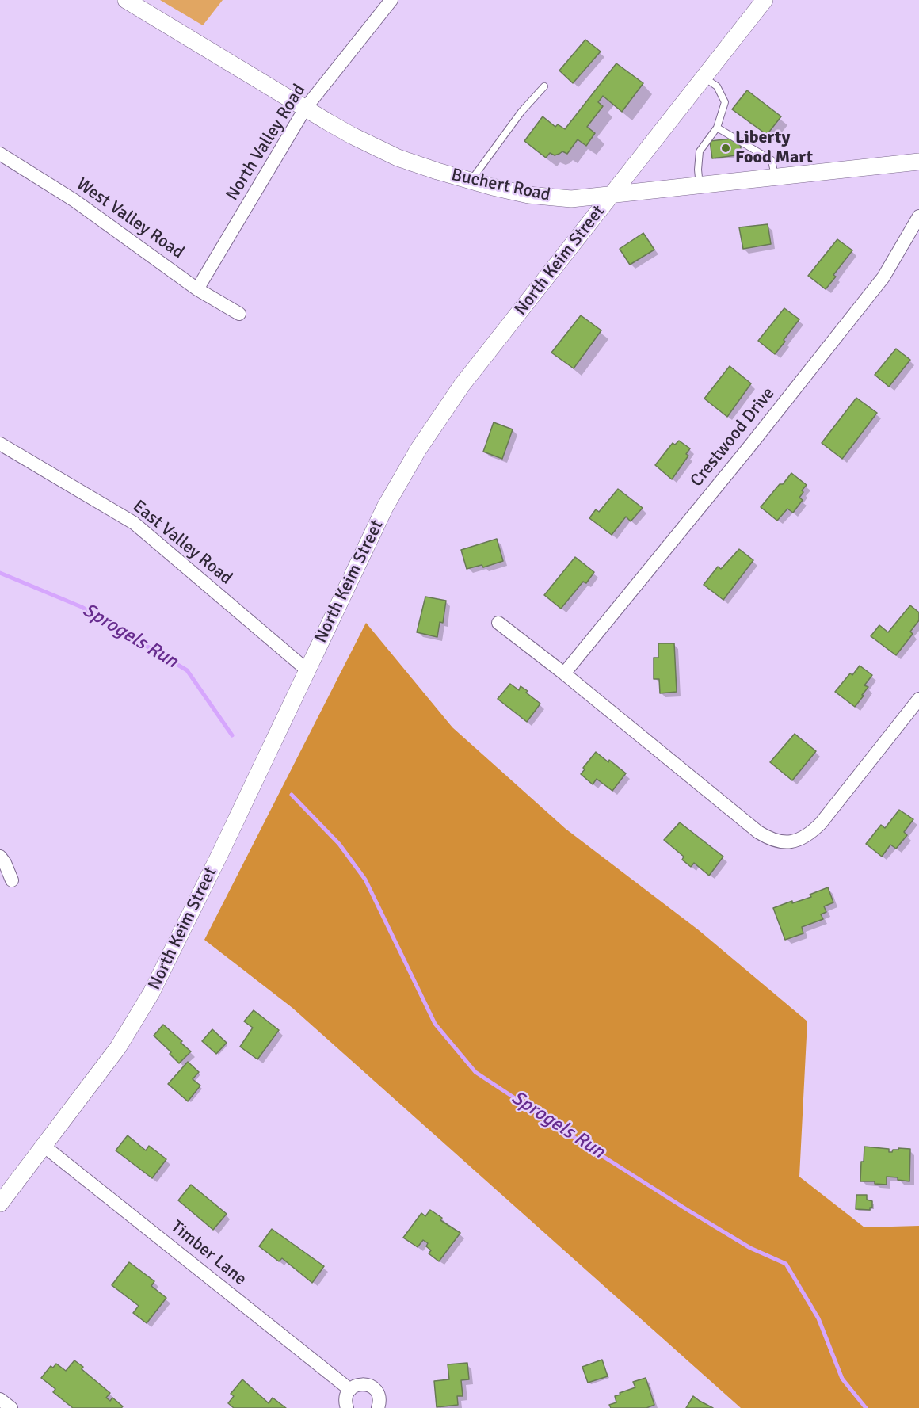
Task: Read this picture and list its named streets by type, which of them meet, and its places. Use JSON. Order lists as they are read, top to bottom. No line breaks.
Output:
{"streets":{"street":["North Valley Road","Buchert Road","West Valley Road","North Keim Street","Crestwood Drive","East Valley Road","Timber Lane"]},"crossings":[["North Valley Road","Buchert Road"],["North Valley Road","West Valley Road"],["Buchert Road","North Keim Street"],["North Keim Street","East Valley Road"],["North Keim Street","Timber Lane"]],"water":["Sprogels Run"],"places":["Liberty Food Mart"]}
